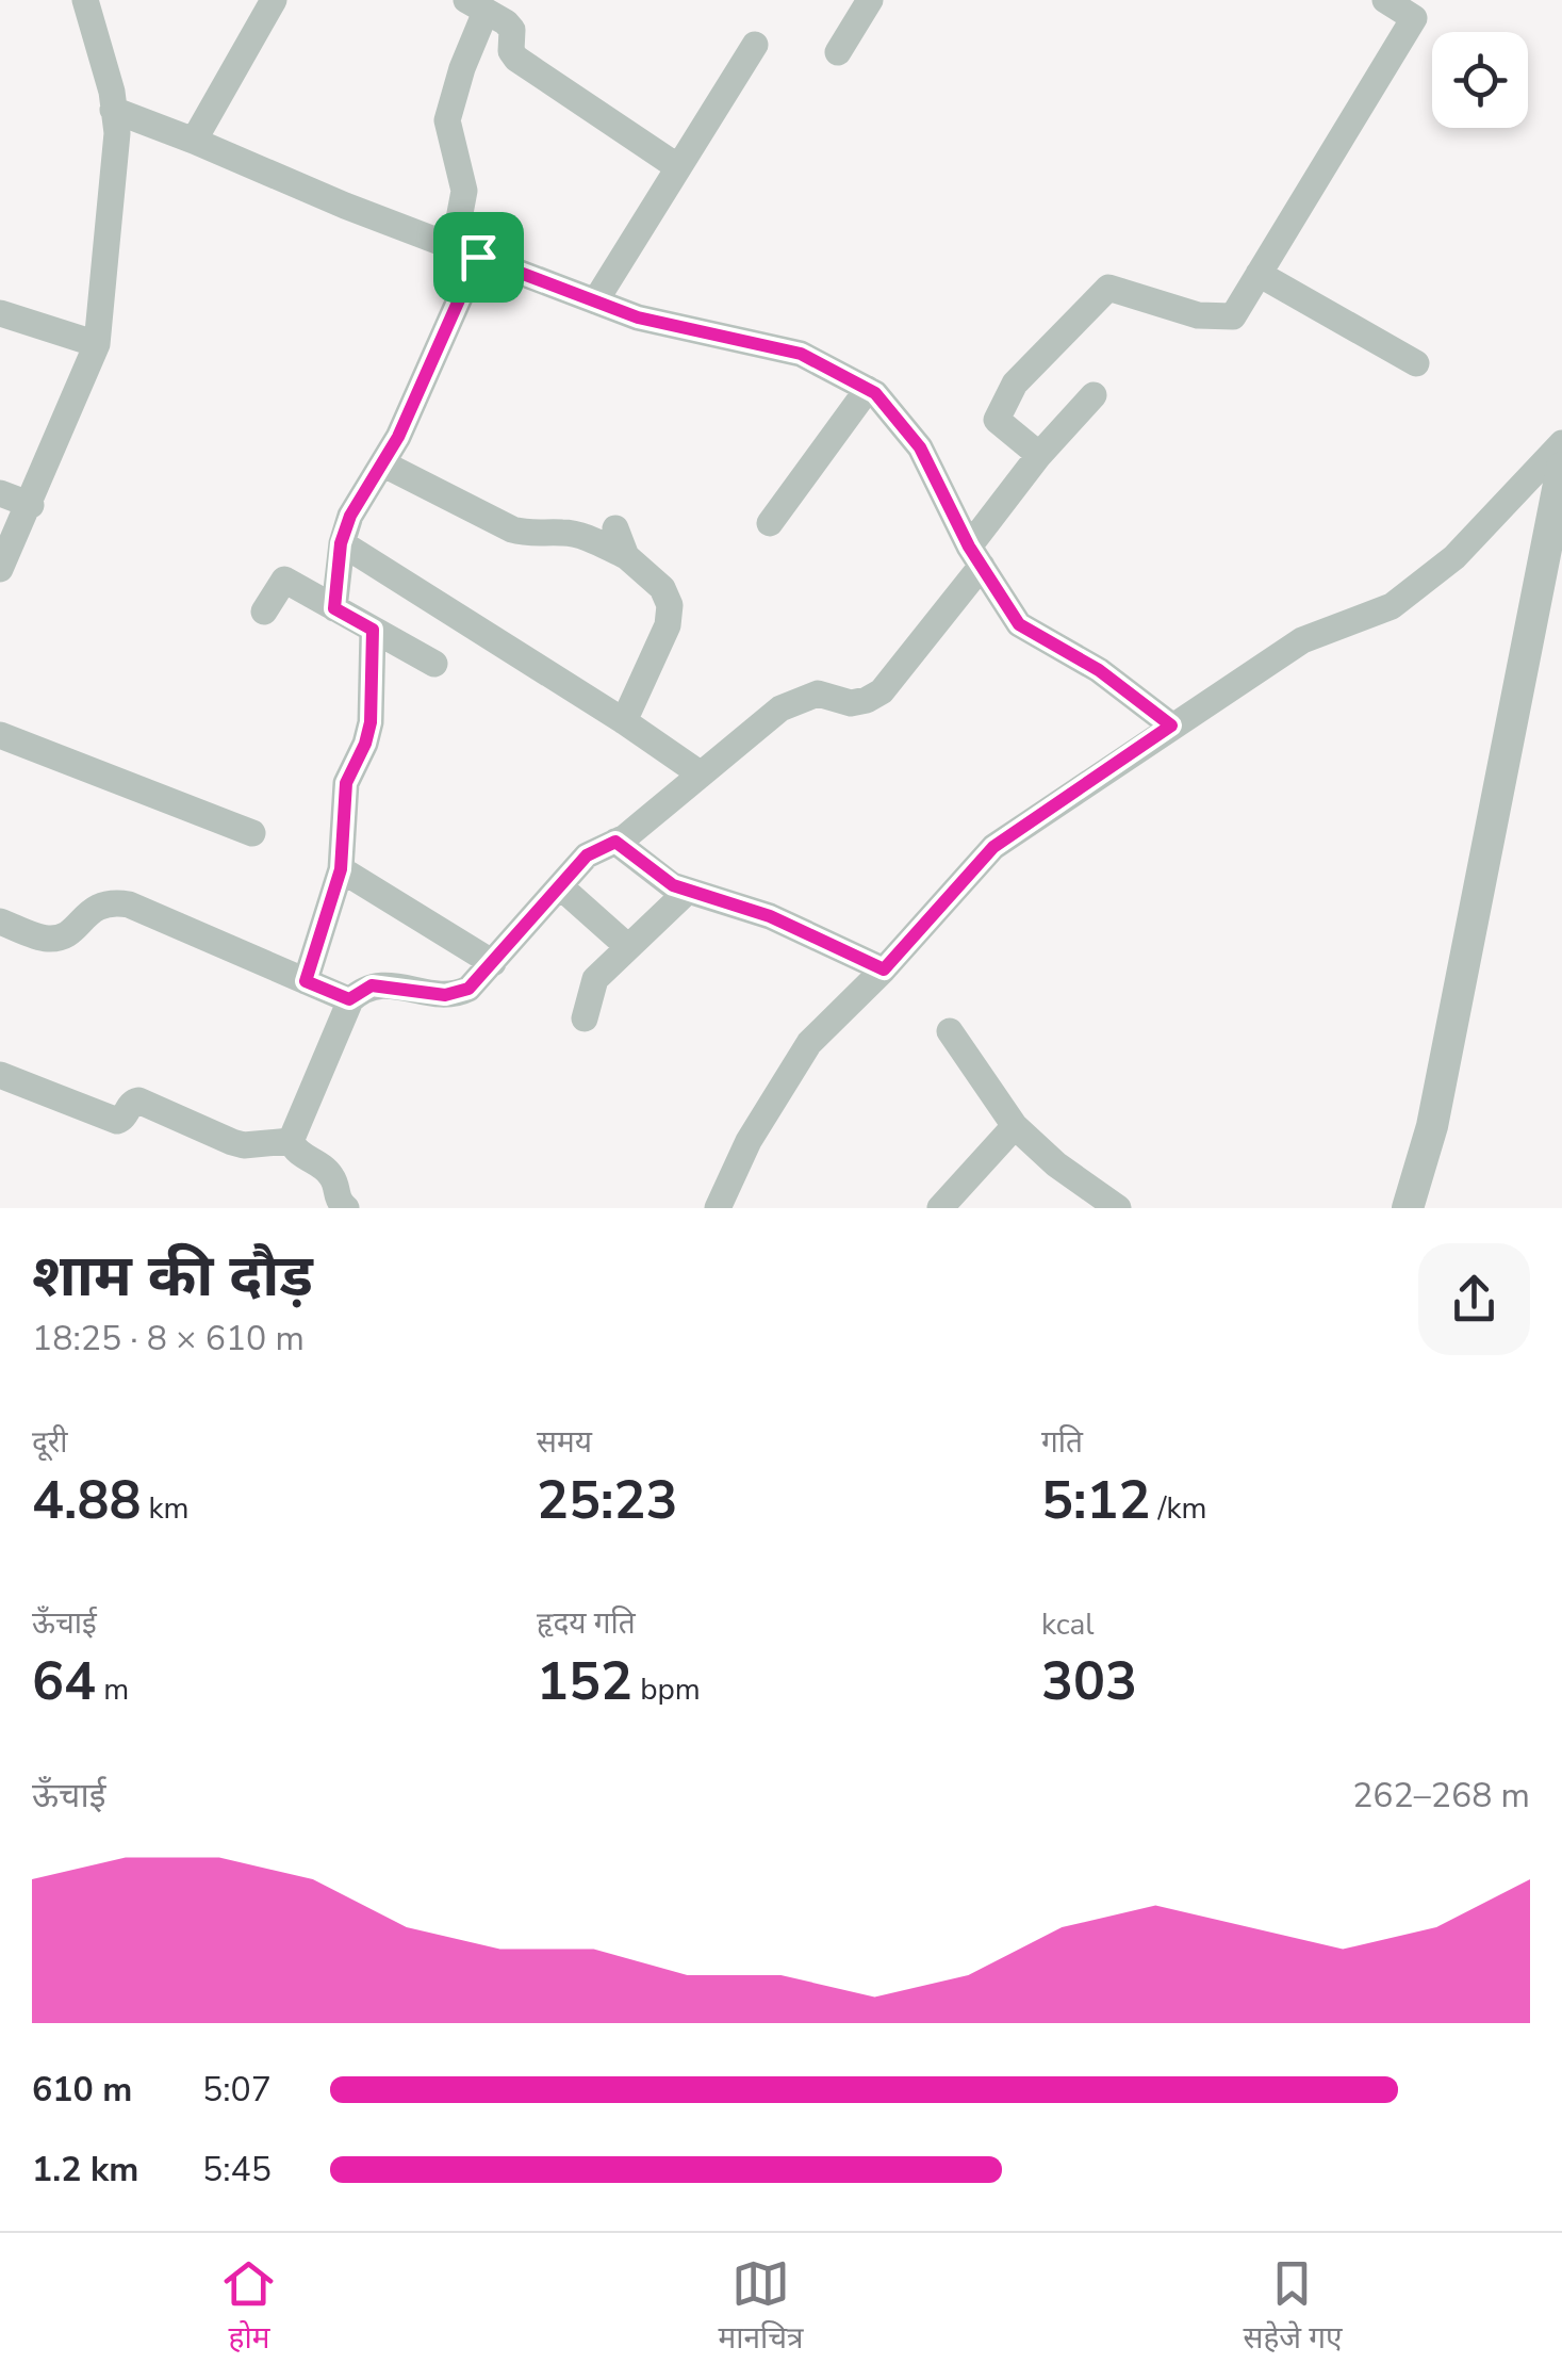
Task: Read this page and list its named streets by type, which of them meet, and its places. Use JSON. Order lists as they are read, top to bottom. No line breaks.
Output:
{"page":{"heading":["शाम की दौड़","18:25 · 8 × 610 m"],"stats":[["दूरी","4.88 km"],["समय","25:23"],["गति","5:12 /km"],["ऊँचाई","64 m"],["हृदय गति","152 bpm"],["kcal","303"]],"chart":["ऊँचाई","262–268 m"],"list":[{"name":"610 m","note":"5:07"},{"name":"1.2 km","note":"5:45"}],"tabs":["होम","मानचित्र","सहेजे गए"]}}
